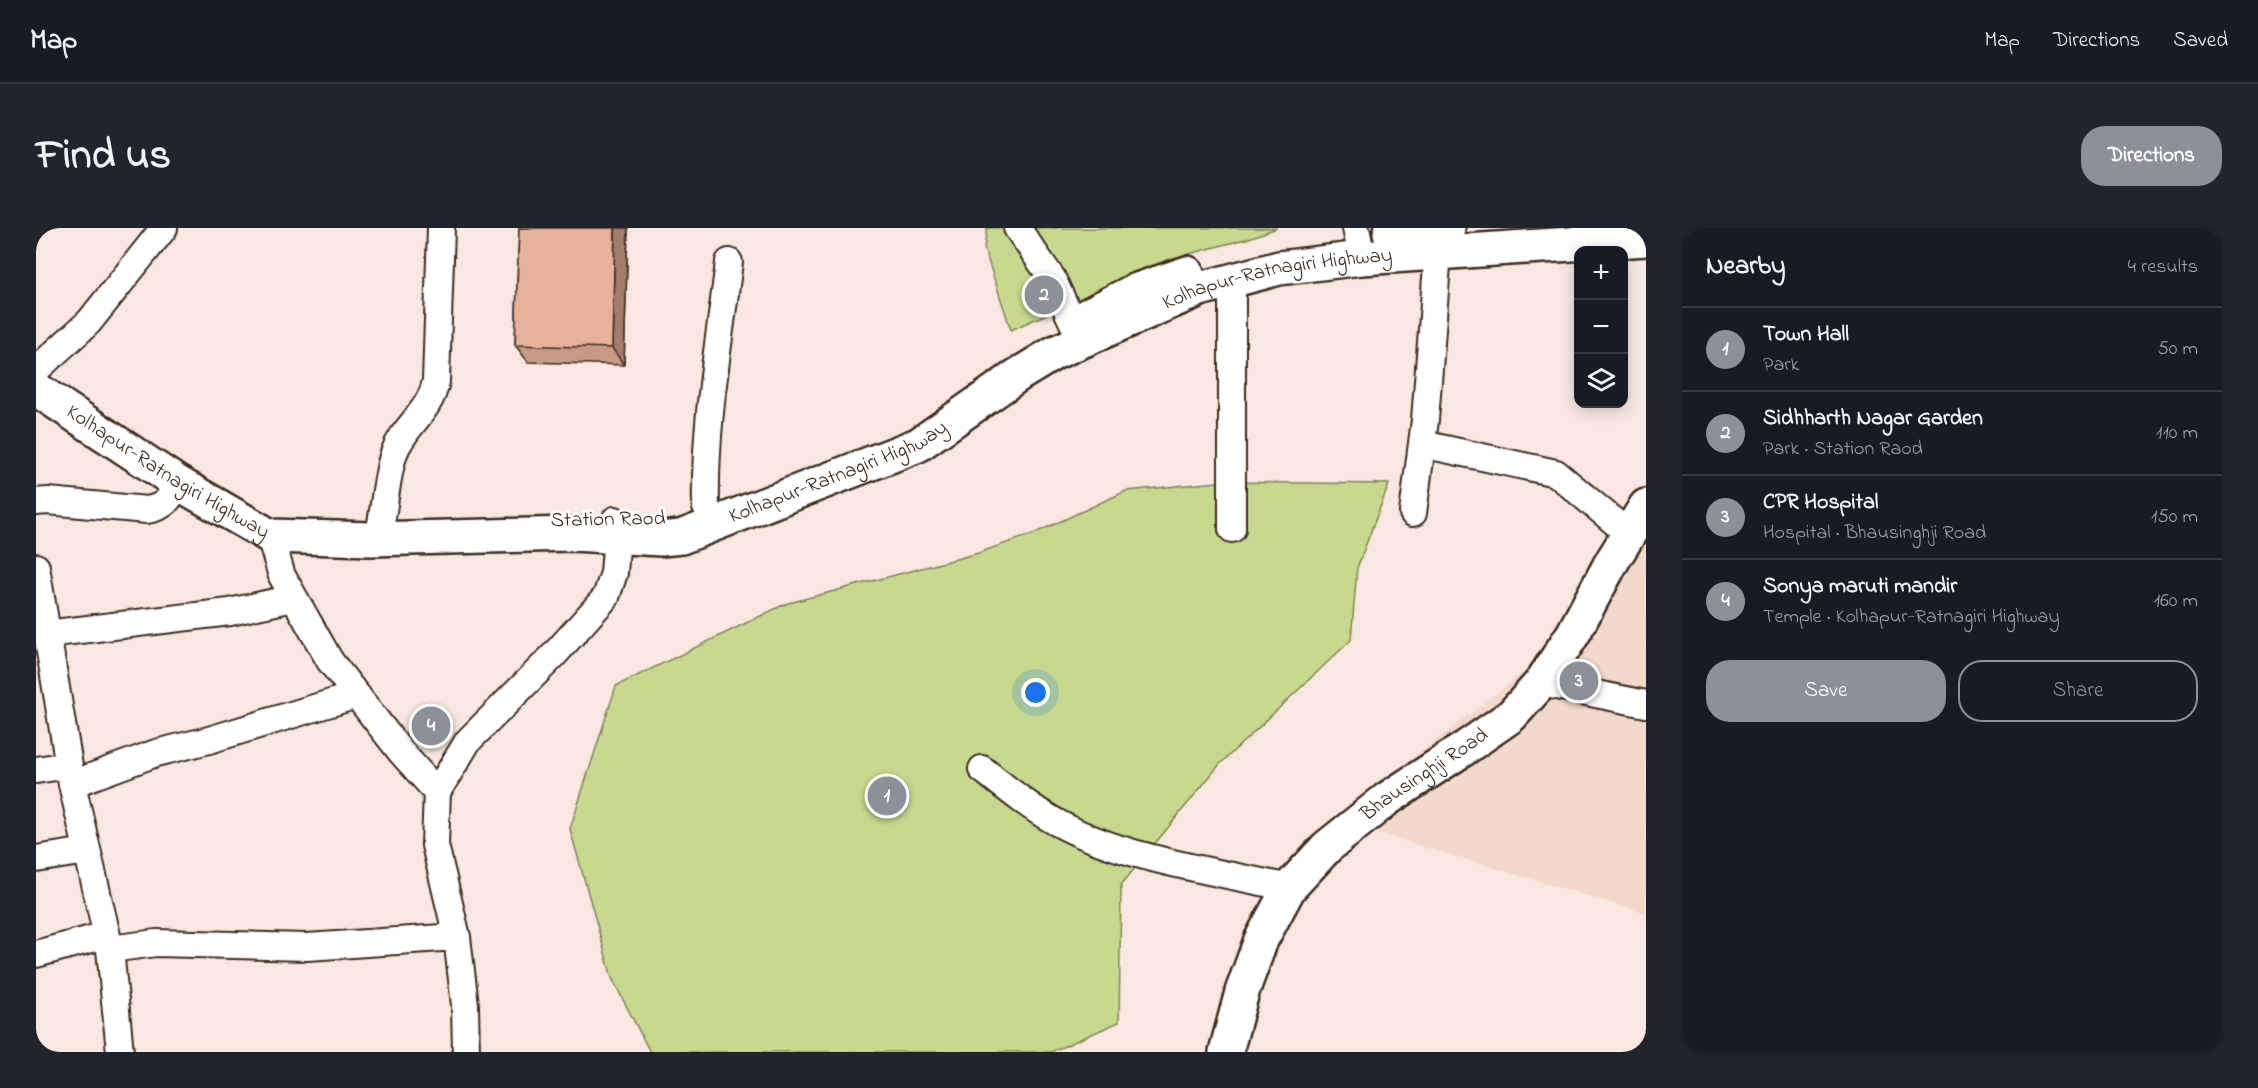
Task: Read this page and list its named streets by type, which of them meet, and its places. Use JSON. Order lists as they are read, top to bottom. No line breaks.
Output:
{"streets":{"highway":["Kolhapur-Ratnagiri Highway","Station Raod","Bhausinghji Road"]},"crossings":[["Kolhapur-Ratnagiri Highway","Station Raod"]],"page":{"header":"Map","nav":["Map","Directions","Saved"],"title":"Find us","buttons":["Directions",["Save","Share"]],"heading":["Nearby","4 results"],"map_buttons":["+","−"],"pins":["2","3","4","1"],"list":[{"mark":"1","name":"Town Hall","note":"Park","value":"50 m"},{"mark":"2","name":"Sidhharth Nagar Garden","note":"Park · Station Raod","value":"110 m"},{"mark":"3","name":"CPR Hospital","note":"Hospital · Bhausinghji Road","value":"150 m"},{"mark":"4","name":"Sonya maruti mandir","note":"Temple · Kolhapur-Ratnagiri Highway","value":"160 m"}]}}
